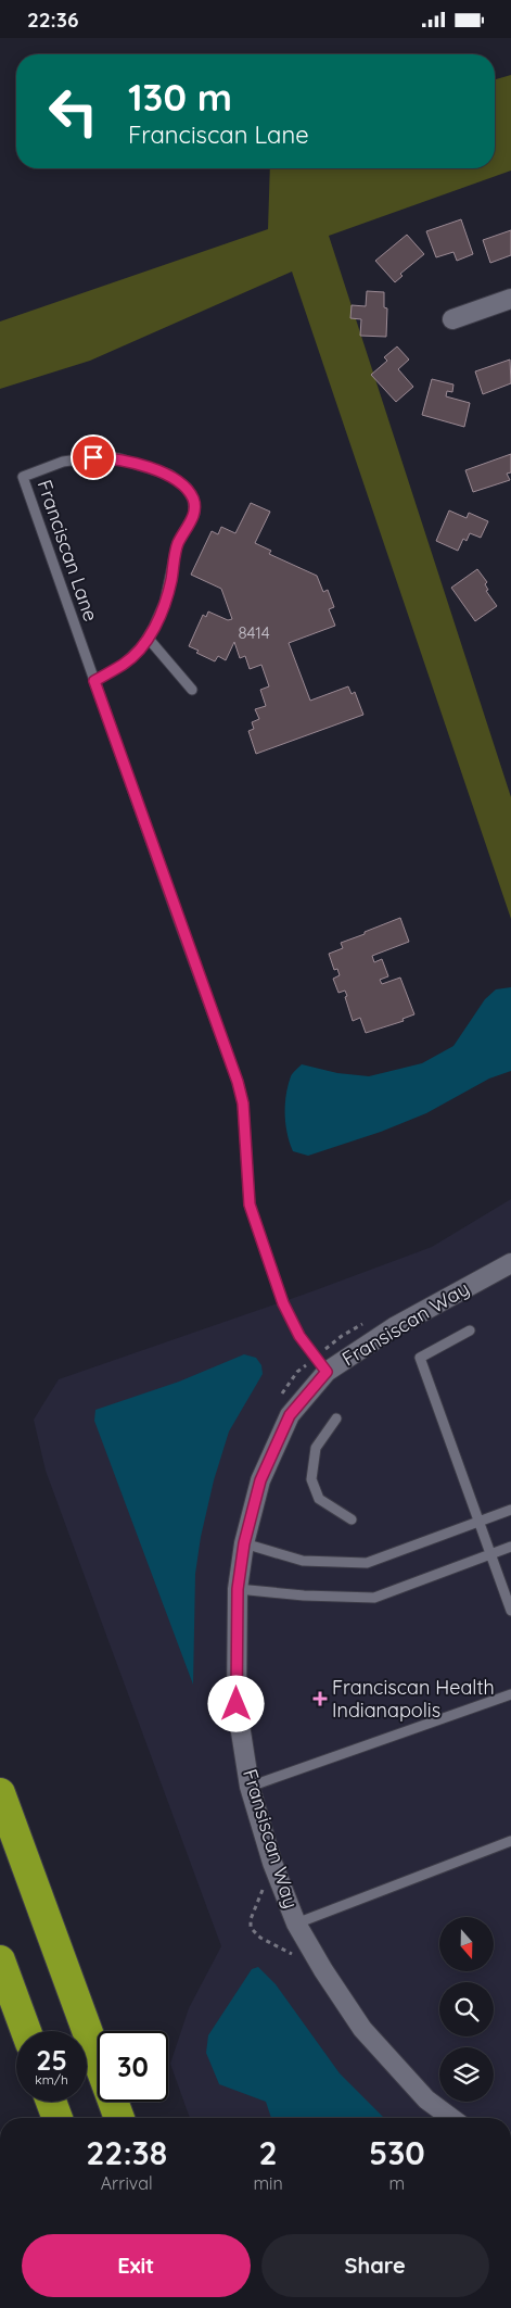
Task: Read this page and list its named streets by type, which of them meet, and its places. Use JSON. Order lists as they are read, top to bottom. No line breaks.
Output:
{"streets":{"street":["Fransiscan Way"],"lane":["Franciscan Lane"]},"crossings":[["Franciscan Lane","Fransiscan Way"]],"places":{"health":["Franciscan Health Indianapolis"]},"house_numbers":["8414"],"north":"bottom","page":{"status":"22:36","turn":["130 m","Franciscan Lane"],"speed":"25 km/h","limit":"30","eta":["22:38","Arrival","2","min","530","m"],"buttons":["Exit","Share"]}}
